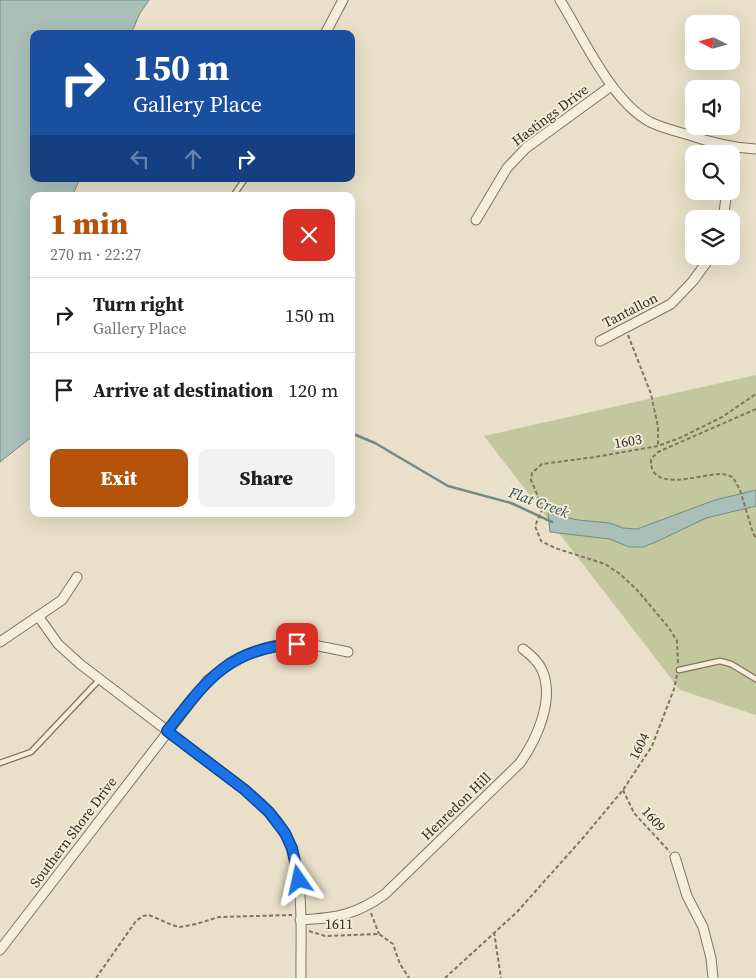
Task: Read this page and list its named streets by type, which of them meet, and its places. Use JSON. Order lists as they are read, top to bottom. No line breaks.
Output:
{"streets":{"street":["Hastings Drive","Tantallon","Henredon Hill","Southern Shore Drive"],"path":["1603","1604","1609","1611"]},"crossings":[["1603","1604"],["1604","1609"],["Henredon Hill","1611"]],"water":["Flat Creek"],"north":"left","page":{"turn":["150 m","Gallery Place"],"heading":["1 min","270 m · 22:27"],"list":[{"name":"Turn right","note":"Gallery Place","value":"150 m"},{"name":"Arrive at destination","value":"120 m"}],"buttons":["Exit","Share"]}}
